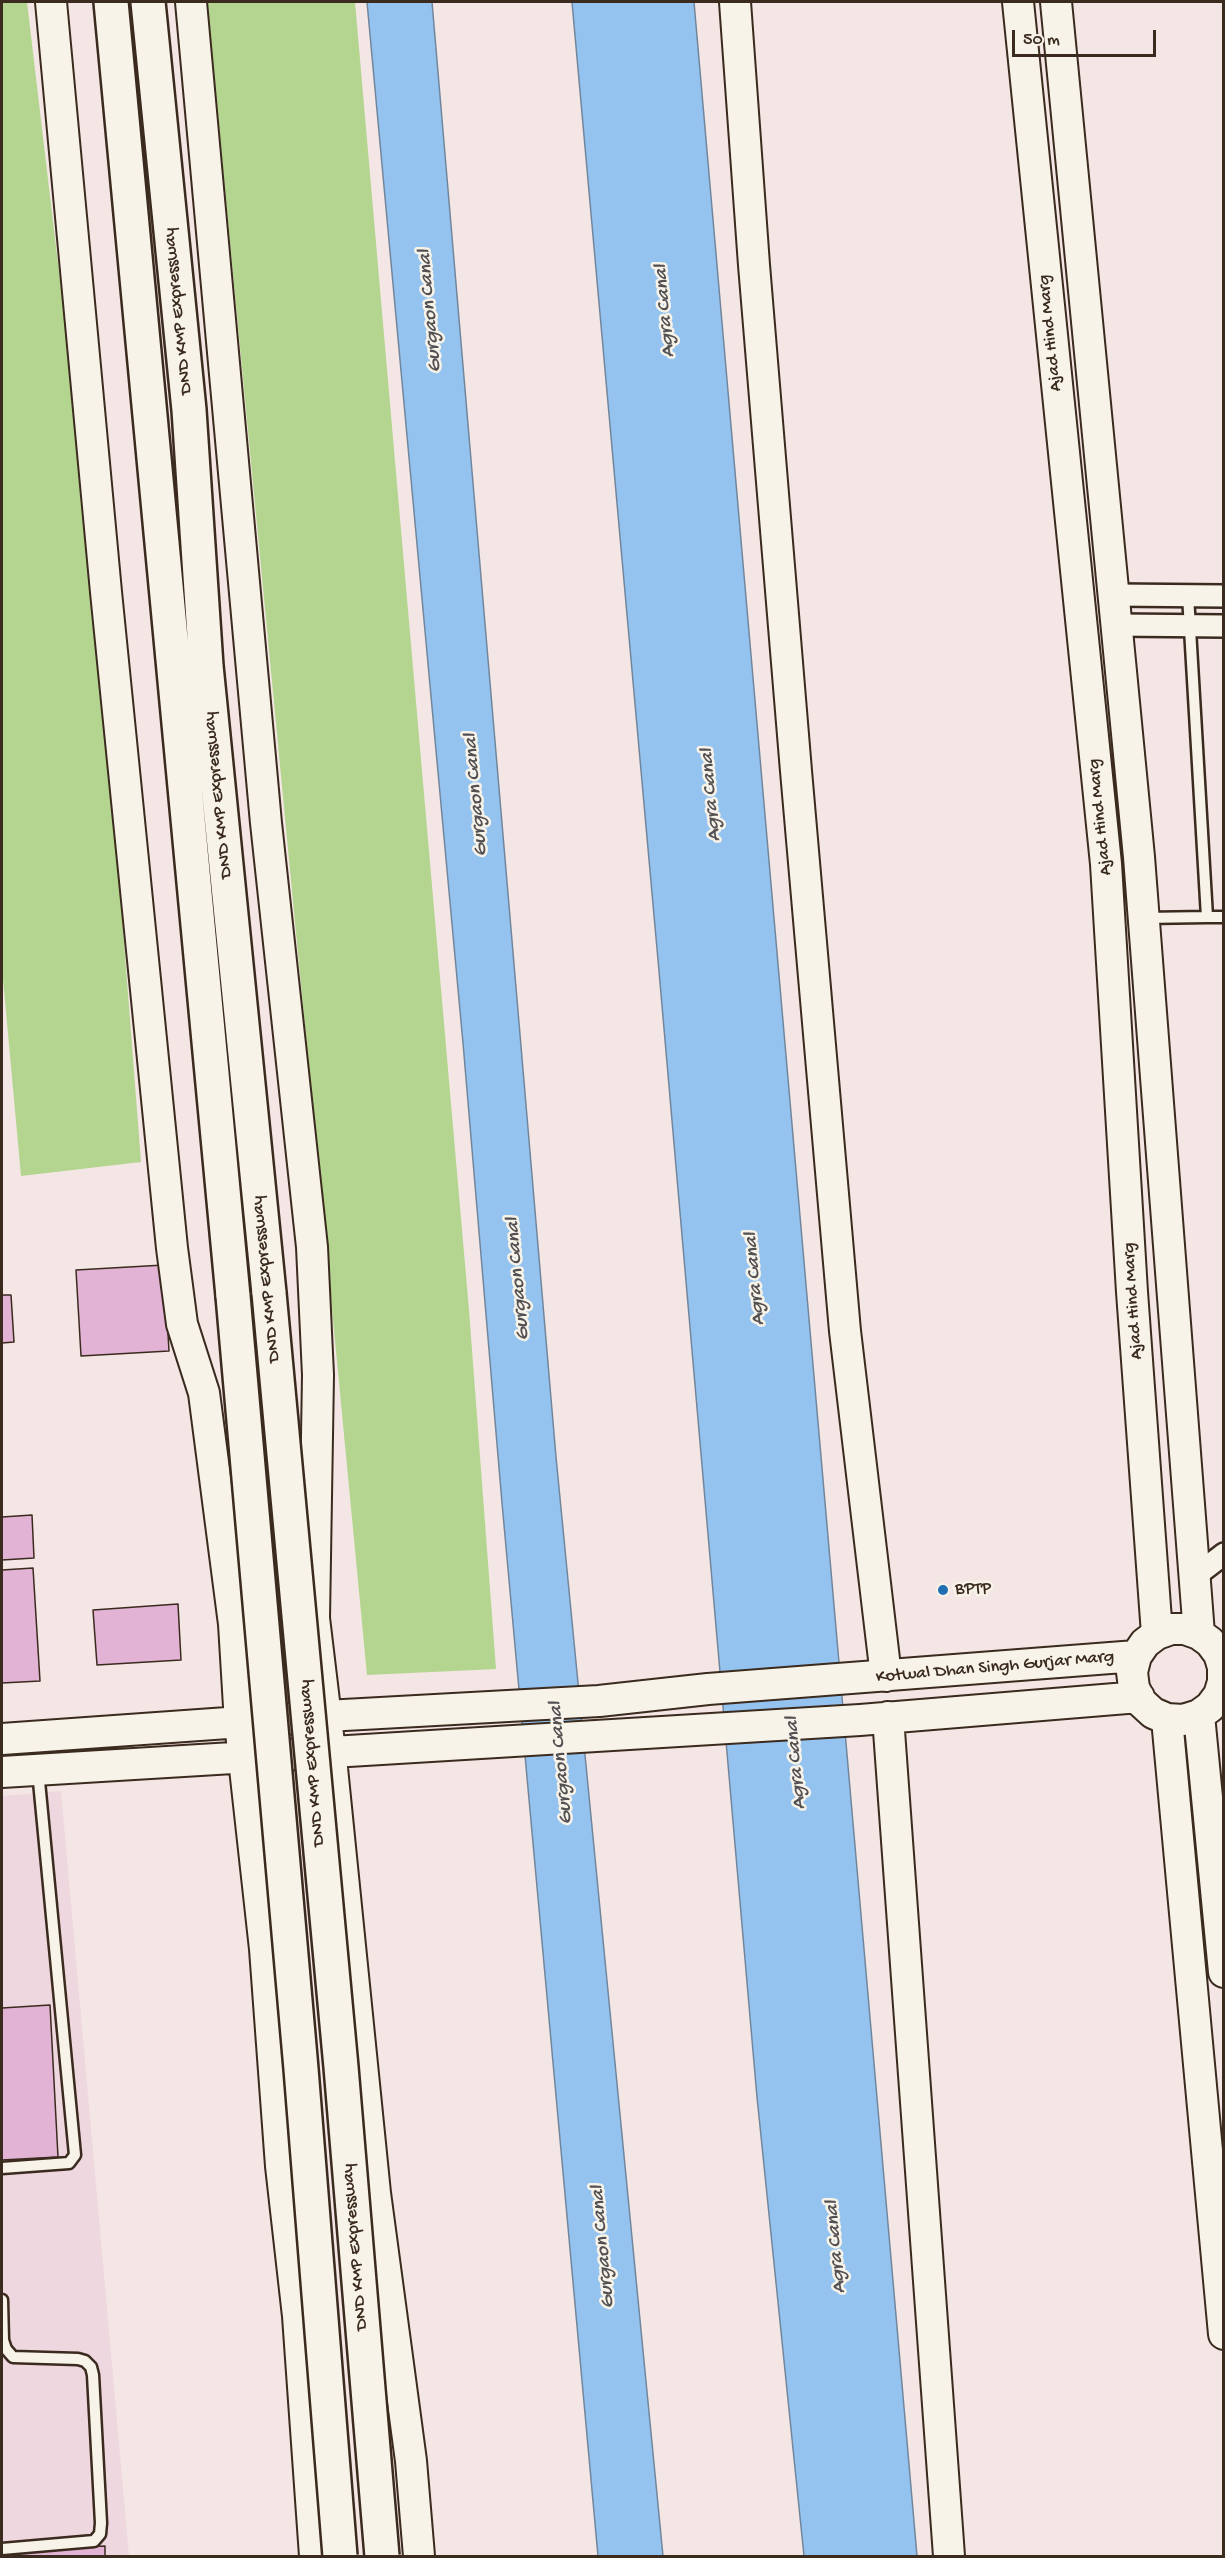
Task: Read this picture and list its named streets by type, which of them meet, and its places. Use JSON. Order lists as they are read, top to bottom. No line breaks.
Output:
{"streets":{"highway":["DND KMP Expressway"],"street":["Ajad Hind Marg","Kotwal Dhan Singh Gurjar Marg"]},"crossings":[["Ajad Hind Marg","Kotwal Dhan Singh Gurjar Marg"]],"water":["Gurgaon Canal","Agra Canal"],"places":["BPTP"],"scale_bar":"50 m"}
